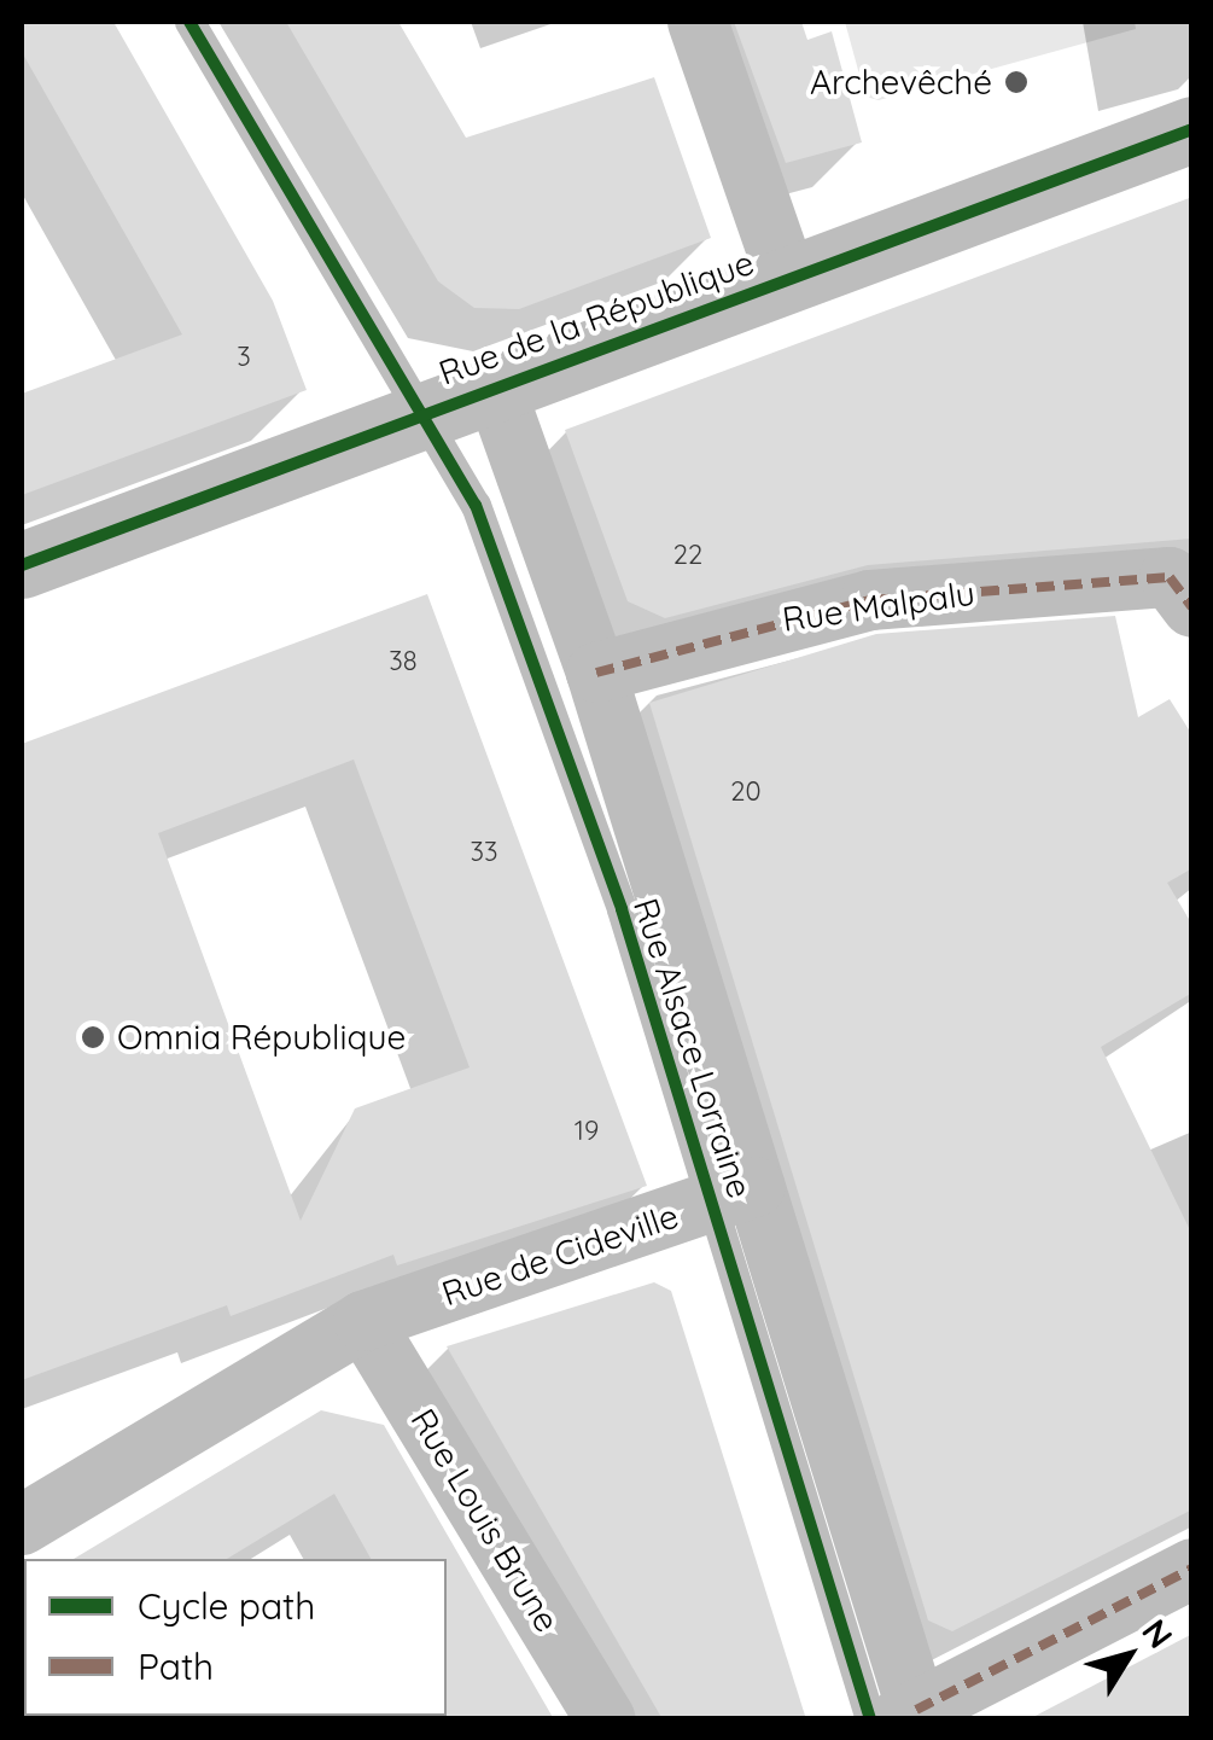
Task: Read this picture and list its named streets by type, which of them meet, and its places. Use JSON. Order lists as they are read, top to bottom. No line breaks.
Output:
{"streets":{"street":["Rue de la République","Rue Malpalu","Rue Alsace Lorraine","Rue de Cideville","Rue Louis Brune"]},"crossings":[["Rue de la République","Rue Alsace Lorraine"],["Rue Malpalu","Rue Alsace Lorraine"],["Rue Alsace Lorraine","Rue de Cideville"],["Rue de Cideville","Rue Louis Brune"]],"places":["Archevêché","Omnia République"],"house_numbers":["3","22","38","20","33","19"],"legend":["Cycle path","Path"],"north":"top right"}
